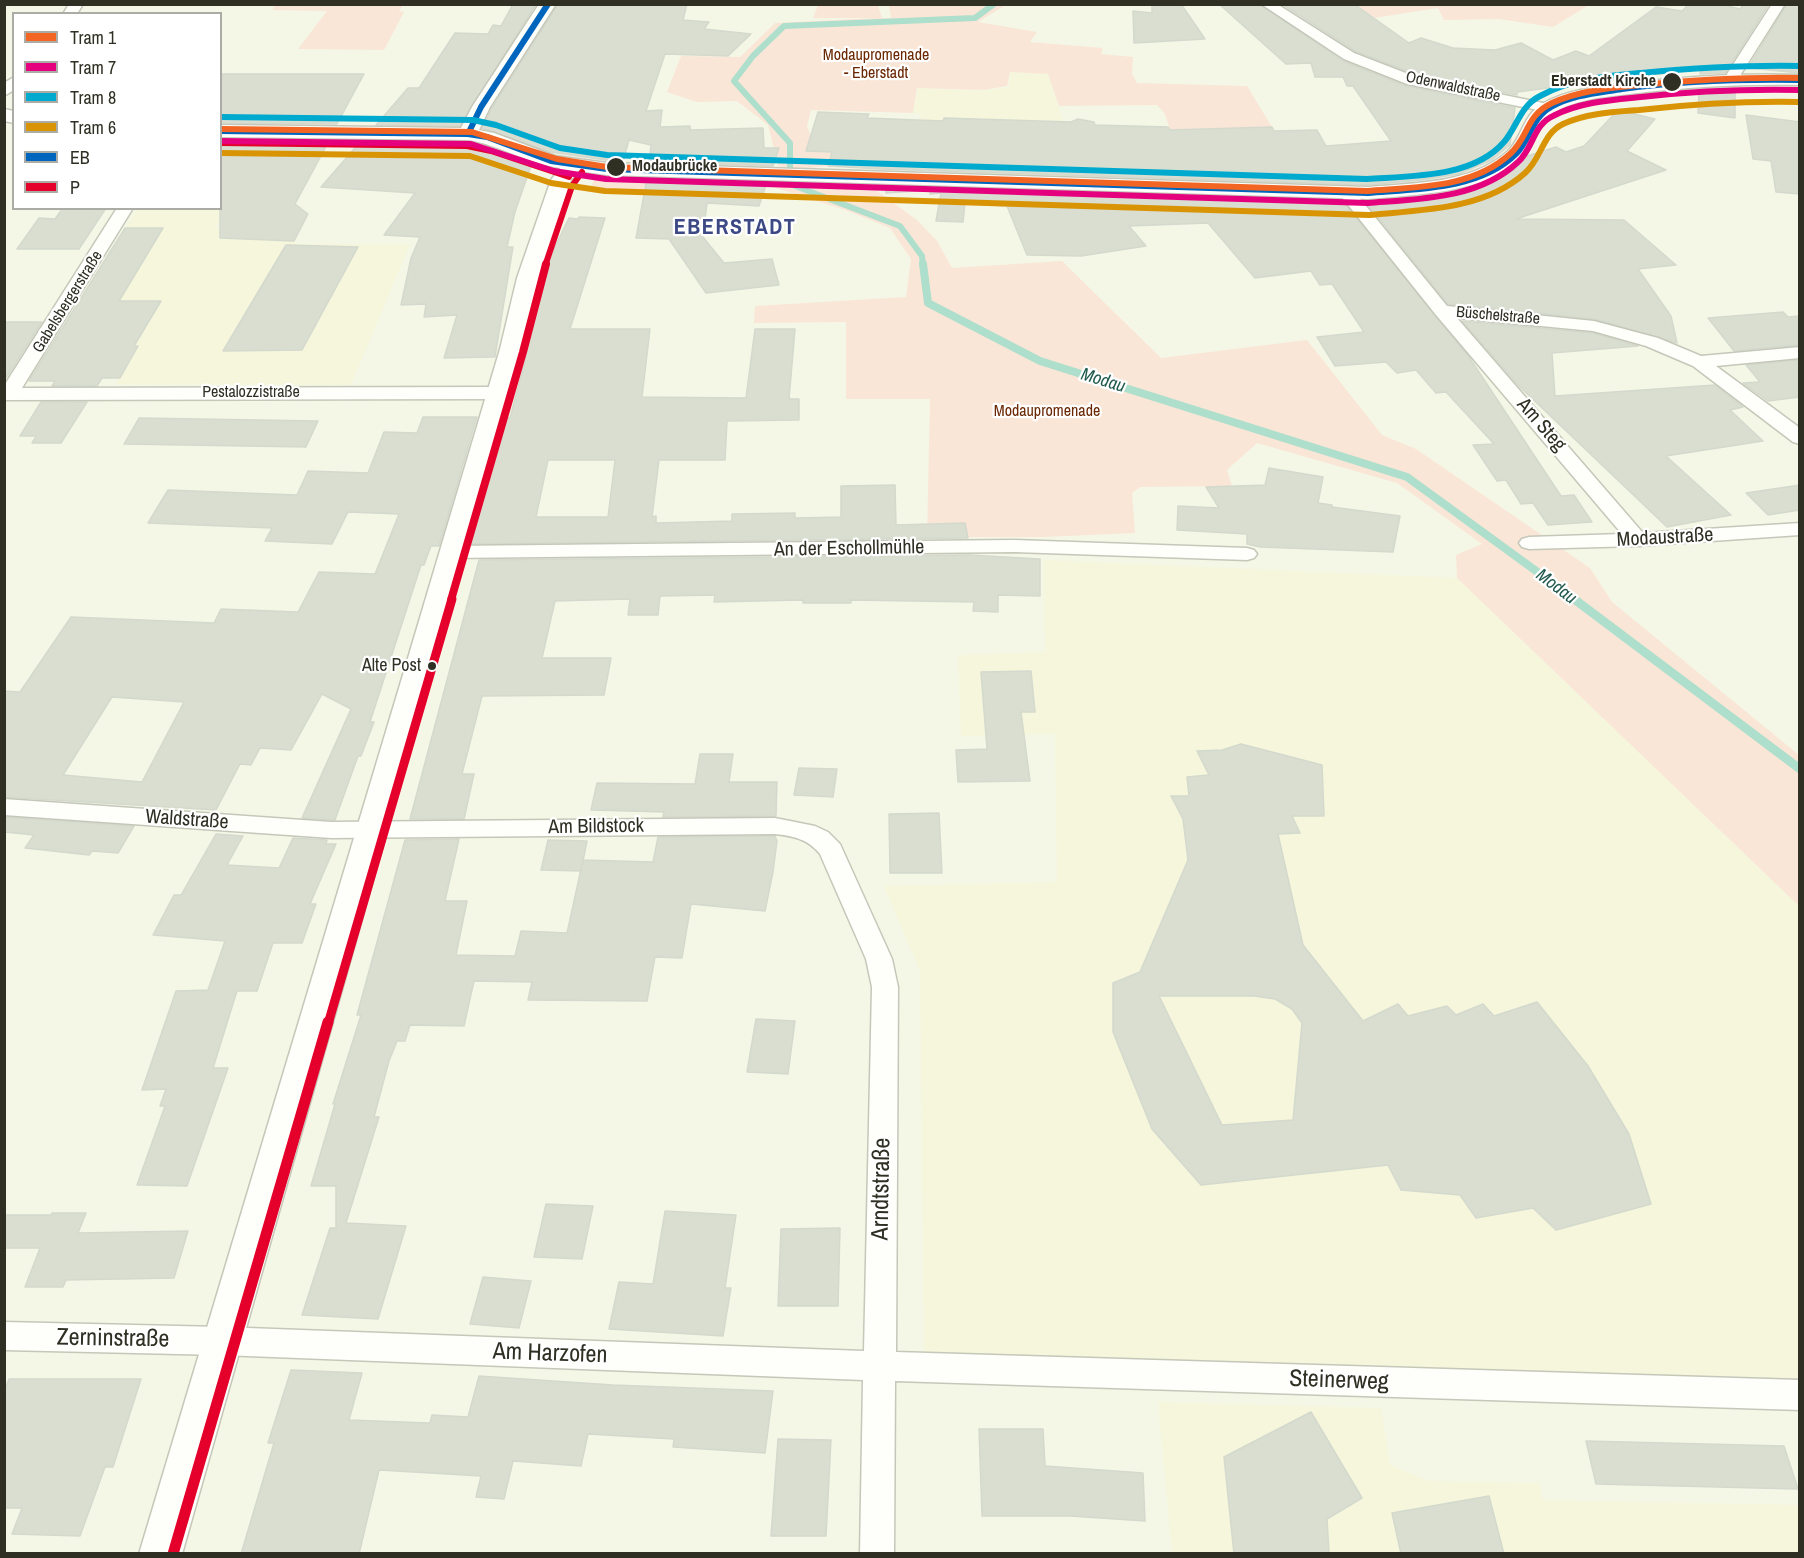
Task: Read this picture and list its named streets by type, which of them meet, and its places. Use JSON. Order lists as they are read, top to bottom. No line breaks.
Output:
{"streets":{"street":["Odenwaldstraße","Gabelsbergerstraße","Büschelstraße","Pestalozzistraße","Am Steg","Modaustraße","An der Eschollmühle","Waldstraße","Am Bildstock","Arndtstraße","Zerninstraße","Am Harzofen","Steinerweg"]},"crossings":[["Gabelsbergerstraße","Pestalozzistraße"],["Büschelstraße","Am Steg"],["Am Steg","Modaustraße"],["Waldstraße","Am Bildstock"],["Am Bildstock","Arndtstraße"],["Arndtstraße","Am Harzofen"],["Arndtstraße","Steinerweg"],["Zerninstraße","Am Harzofen"],["Am Harzofen","Steinerweg"]],"districts":["EBERSTADT"],"water":["Modau"],"parks":["Modaupromenade - Eberstadt","Modaupromenade"],"places":["Eberstadt Kirche","Modaubrücke","Alte Post"],"lines":["transit line EB","tram line 8","tram line 1","tram line 7","tram line 6","transit line P"],"legend":["Tram 1","Tram 7","Tram 8","Tram 6","EB","P"]}
